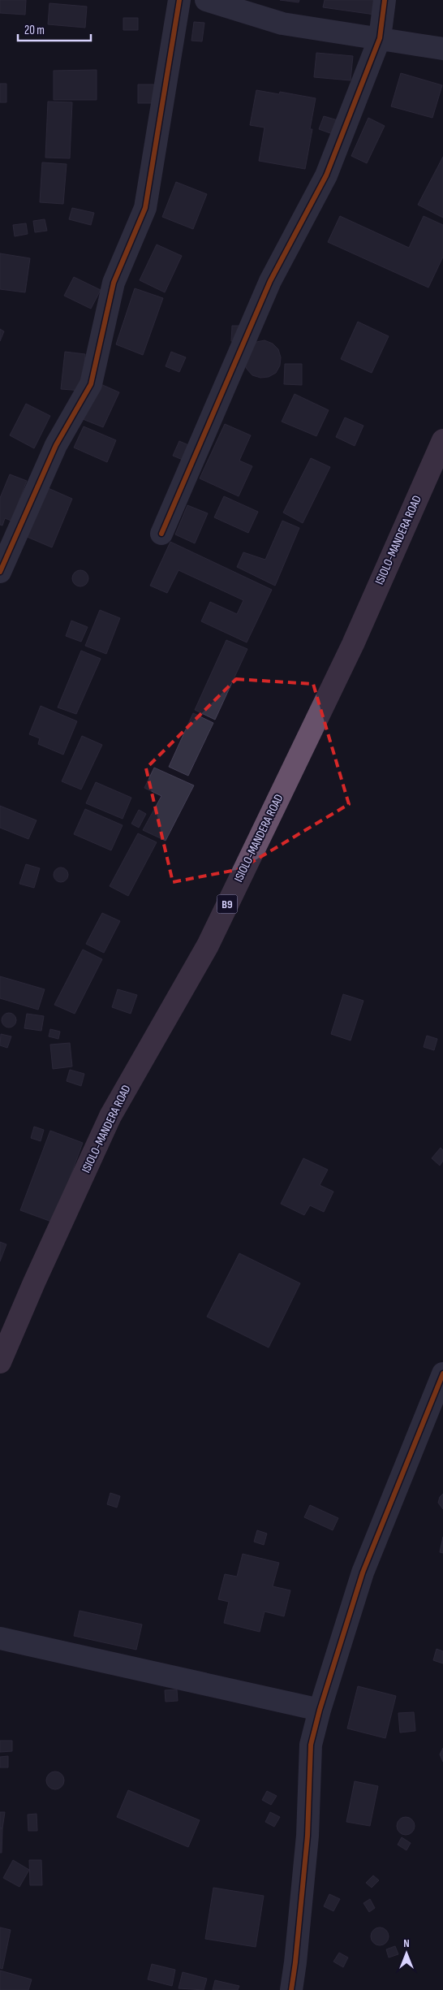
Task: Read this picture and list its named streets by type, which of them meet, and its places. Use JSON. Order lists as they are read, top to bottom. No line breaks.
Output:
{"streets":{"highway":["ISIOLO-MANDERA ROAD","B9"]},"scale_bar":"20 m","north":"top"}
